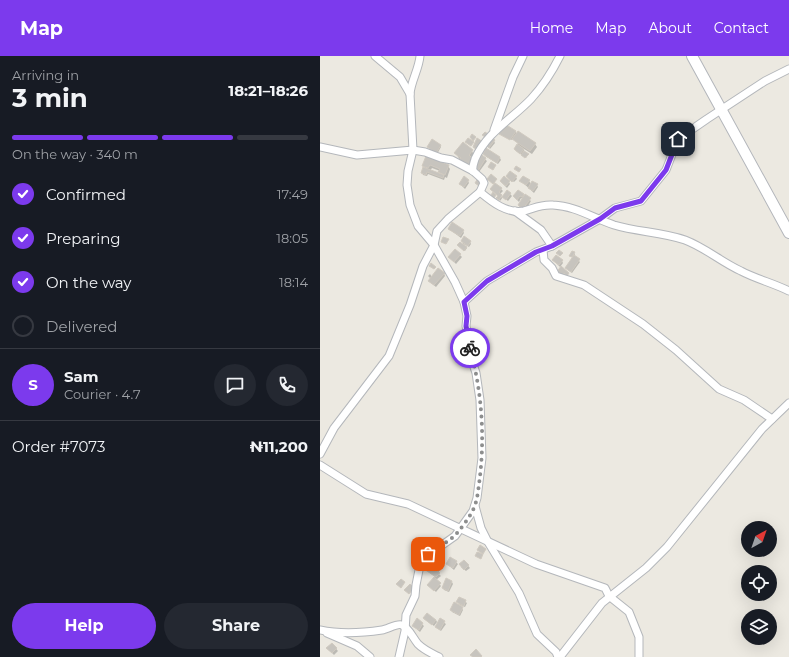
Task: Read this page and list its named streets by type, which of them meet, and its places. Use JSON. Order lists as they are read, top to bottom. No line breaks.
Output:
{"north":"top right","page":{"header":"Map","nav":["Home","Map","About","Contact"],"heading":["3 min","Arriving in","18:21–18:26"],"panel":["Sam","Courier · 4.7","Order #7073","₦11,200"],"bar":"On the way · 340 m","list":[["Confirmed","17:49"],["Preparing","18:05"],["On the way","18:14"],"Delivered"],"round":"S","buttons":["Help","Share"]}}
